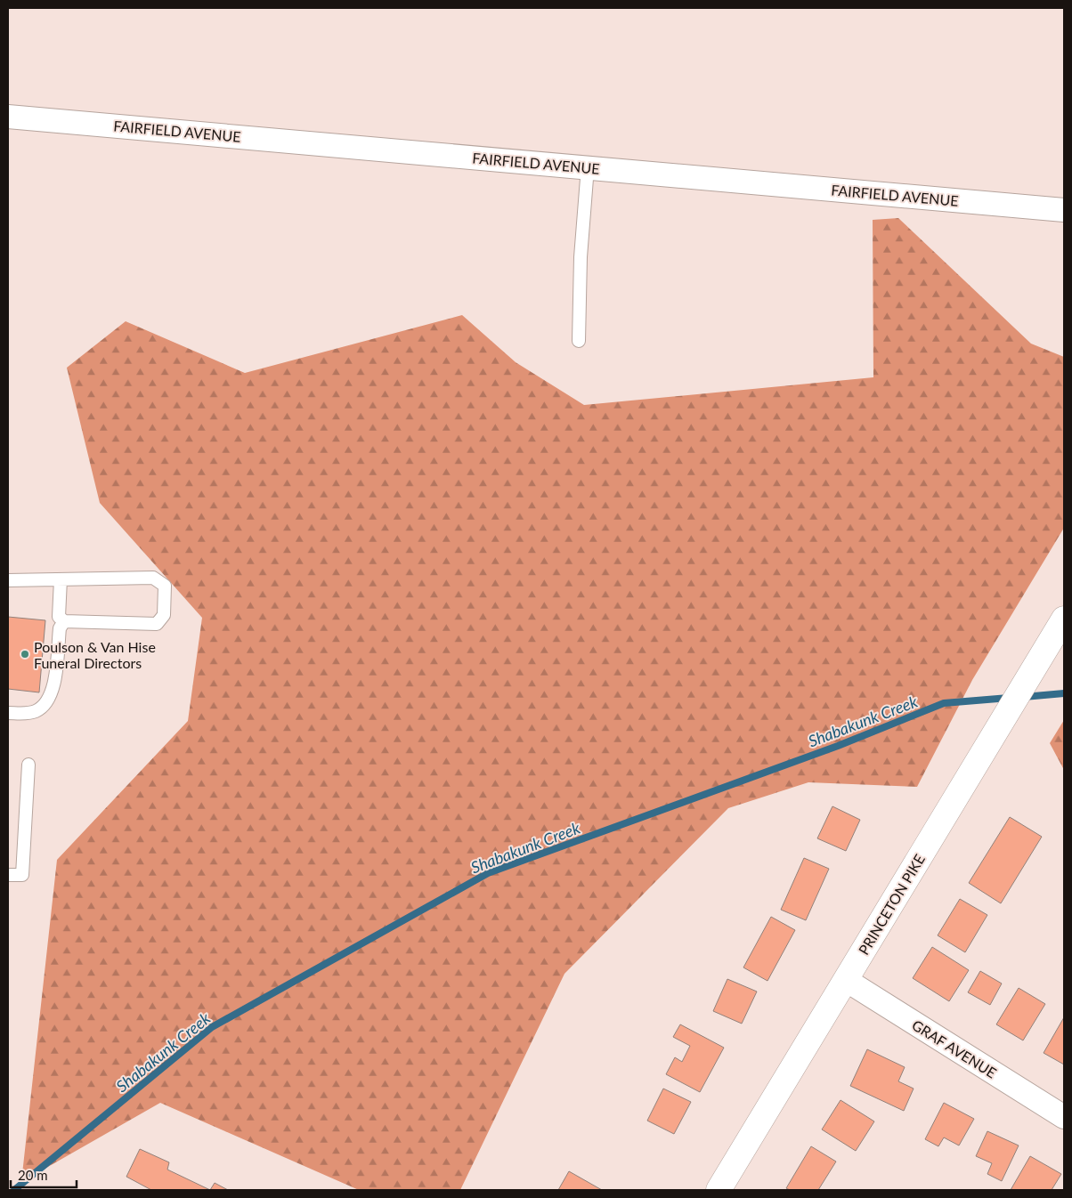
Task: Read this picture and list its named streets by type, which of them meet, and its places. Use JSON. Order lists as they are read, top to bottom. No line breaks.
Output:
{"streets":{"main road":["PRINCETON PIKE"],"street":["FAIRFIELD AVENUE","GRAF AVENUE"]},"crossings":[["PRINCETON PIKE","GRAF AVENUE"]],"water":["Shabakunk Creek"],"places":["Poulson & Van Hise Funeral Directors"],"scale_bar":"20 m"}
